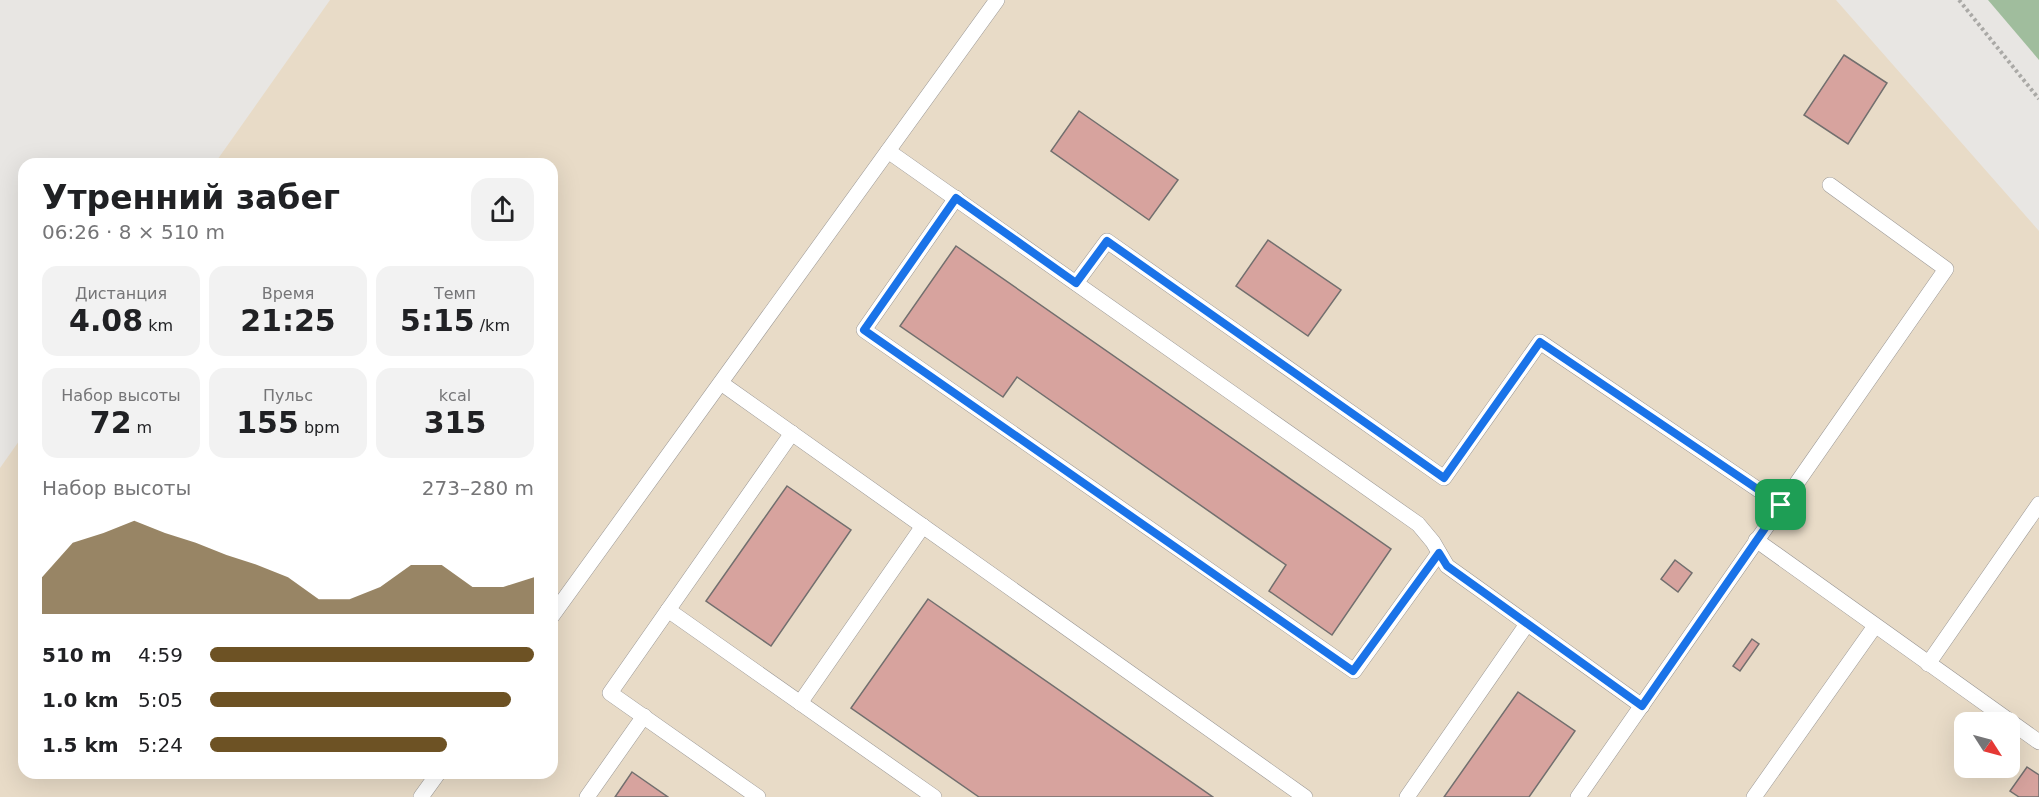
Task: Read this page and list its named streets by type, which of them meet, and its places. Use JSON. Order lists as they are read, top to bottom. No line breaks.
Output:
{"north":"bottom right","page":{"heading":["Утренний забег","06:26 · 8 × 510 m"],"stats":[["Дистанция","4.08 km"],["Время","21:25"],["Темп","5:15 /km"],["Набор высоты","72 m"],["Пульс","155 bpm"],["kcal","315"]],"chart":["Набор высоты","273–280 m"],"list":[{"name":"510 m","note":"4:59"},{"name":"1.0 km","note":"5:05"},{"name":"1.5 km","note":"5:24"}]}}
